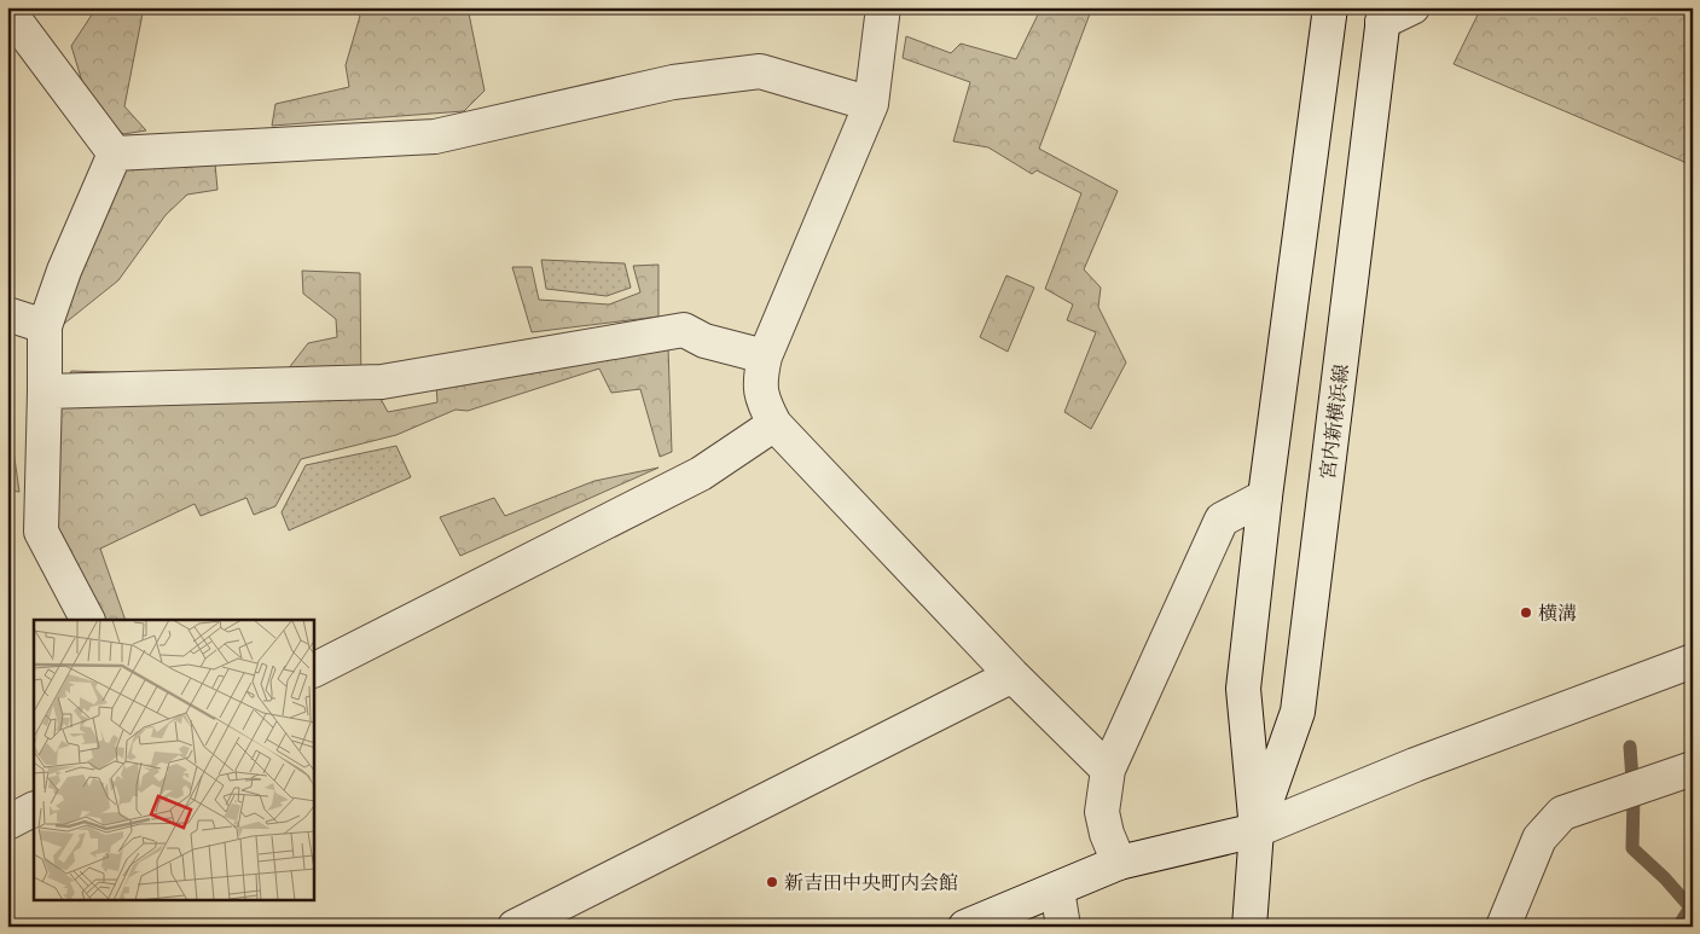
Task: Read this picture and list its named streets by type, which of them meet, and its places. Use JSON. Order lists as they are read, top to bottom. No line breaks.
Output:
{"streets":{"street":["宮内新横浜線"]},"places":["横溝","新吉田中央町内会館"]}
